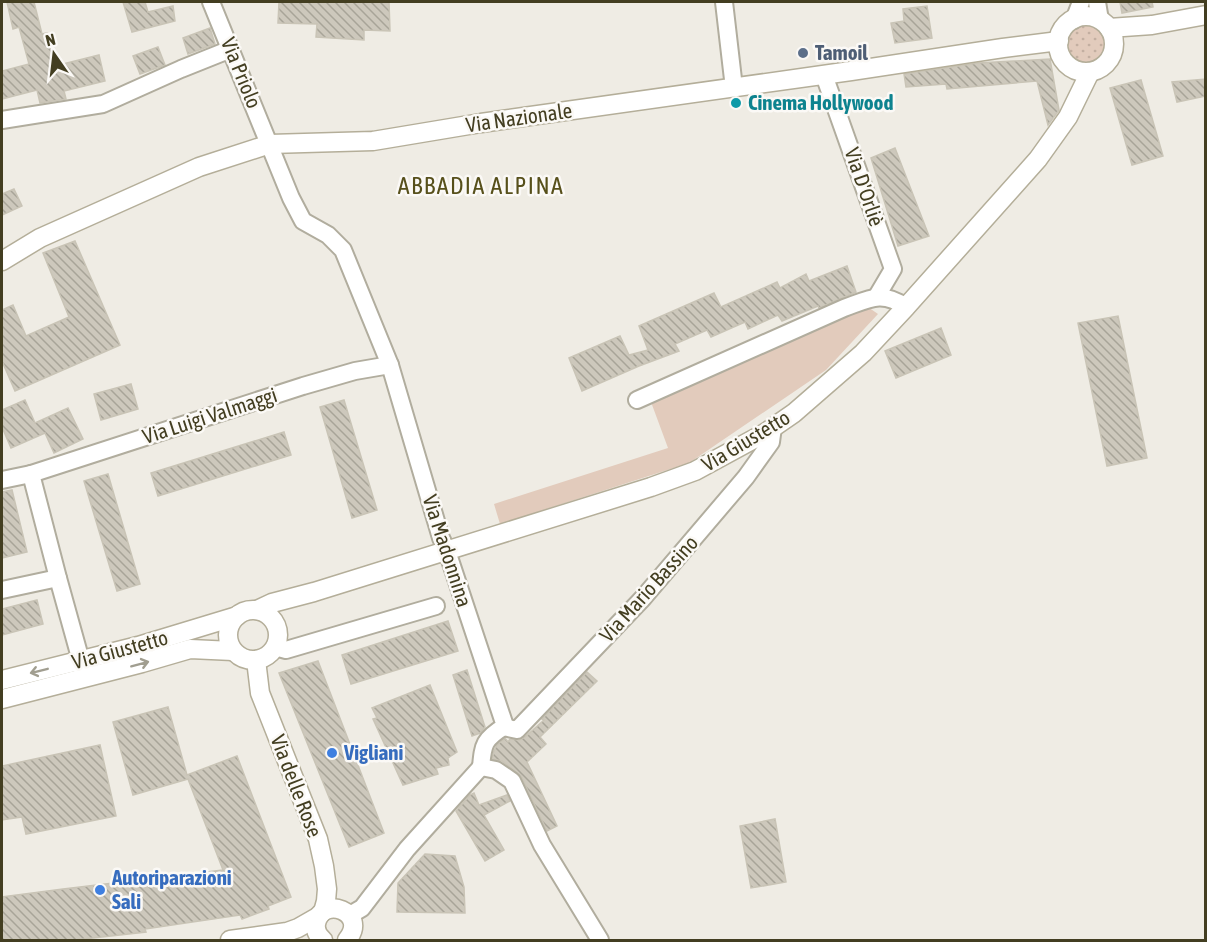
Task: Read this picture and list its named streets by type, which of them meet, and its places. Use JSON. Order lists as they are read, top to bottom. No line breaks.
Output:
{"streets":{"main road":["Via Nazionale","Via Giustetto","Via delle Rose"],"street":["Via Priolo","Via D'Orliè","Via Luigi Valmaggi","Via Madonnina","Via Mario Bassino"]},"crossings":[["Via Priolo","Via Nazionale"],["Via Priolo","Via Madonnina"],["Via Nazionale","Via D'Orliè"],["Via Nazionale","Via Giustetto"],["Via Nazionale","Via Madonnina"],["Via Luigi Valmaggi","Via Madonnina"],["Via Giustetto","Via Madonnina"],["Via Giustetto","Via Mario Bassino"],["Via Giustetto","Via delle Rose"],["Via Madonnina","Via Mario Bassino"]],"districts":["ABBADIA ALPINA"],"places":["Tamoil","Cinema Hollywood","Vigliani","Autoriparazioni Sali"],"north":"top"}
